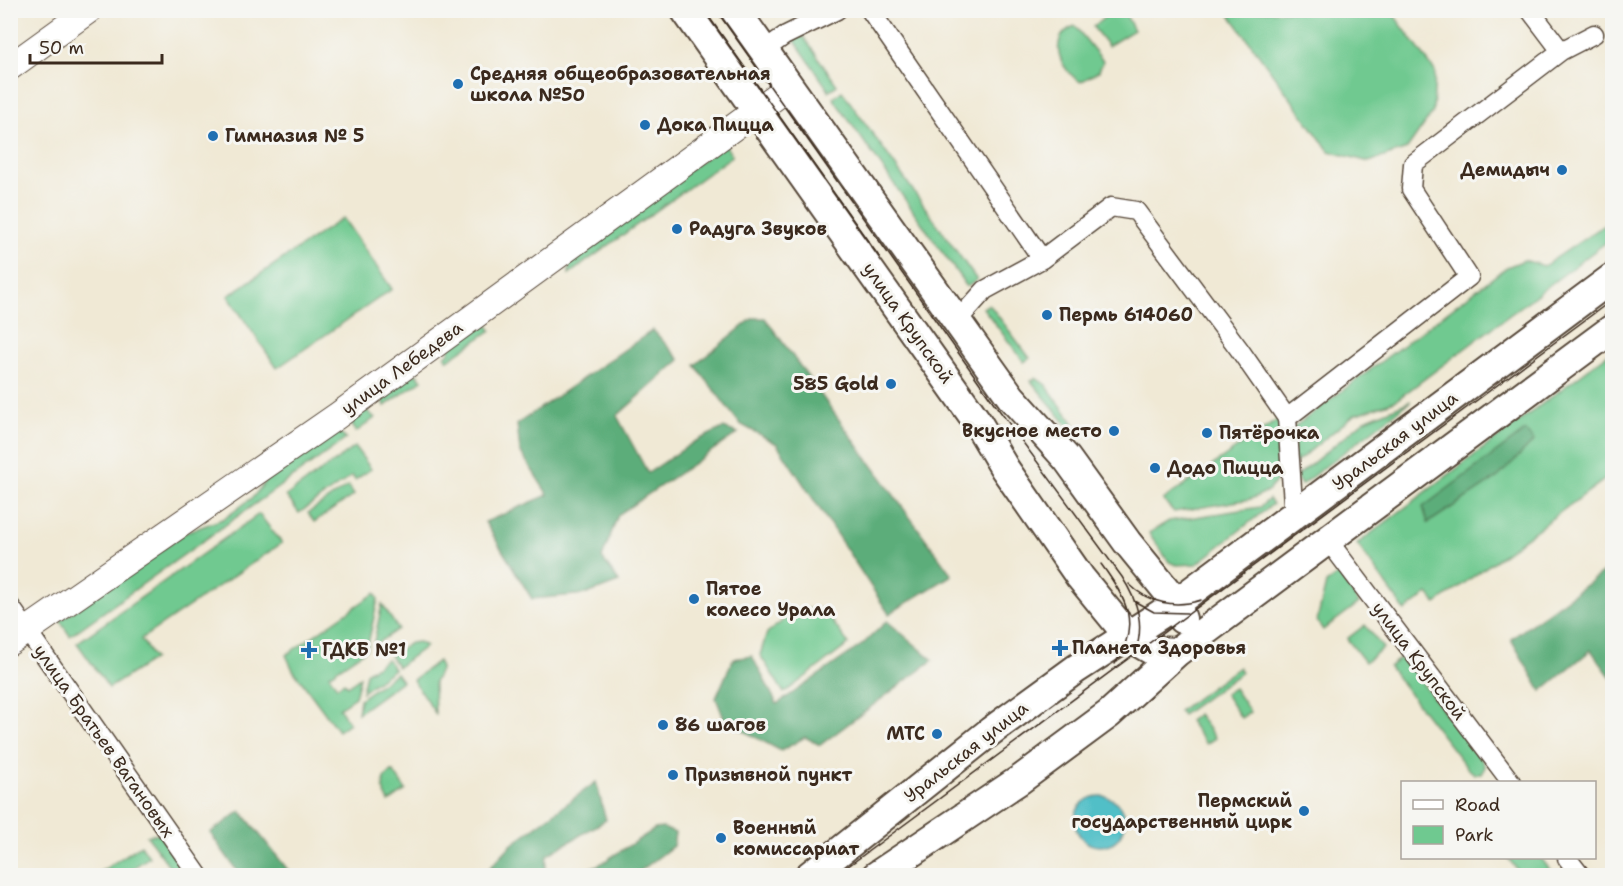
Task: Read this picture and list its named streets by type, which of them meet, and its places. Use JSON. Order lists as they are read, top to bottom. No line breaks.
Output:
{"streets":{"main road":["улица Крупской","Уральская улица"],"street":["улица Лебедева","улица Братьев Вагановых"]},"crossings":[["улица Крупской","улица Лебедева"],["улица Крупской","Уральская улица"],["улица Лебедева","улица Братьев Вагановых"]],"places":{"other":["Средняя общеобразовательная школа №50","Дока Пицца","Гимназия № 5","Демидыч","Радуга Звуков","Пермь 614060","585 Gold","Вкусное место","Пятёрочка","Додо Пицца","Пятое колесо Урала","86 шагов","МТС","Призывной пункт","Пермский государственный цирк","Военный комиссариат"],"health":["Планета Здоровья","ГДКБ №1"]},"legend":["Road","Park"],"scale_bar":"50 m"}
